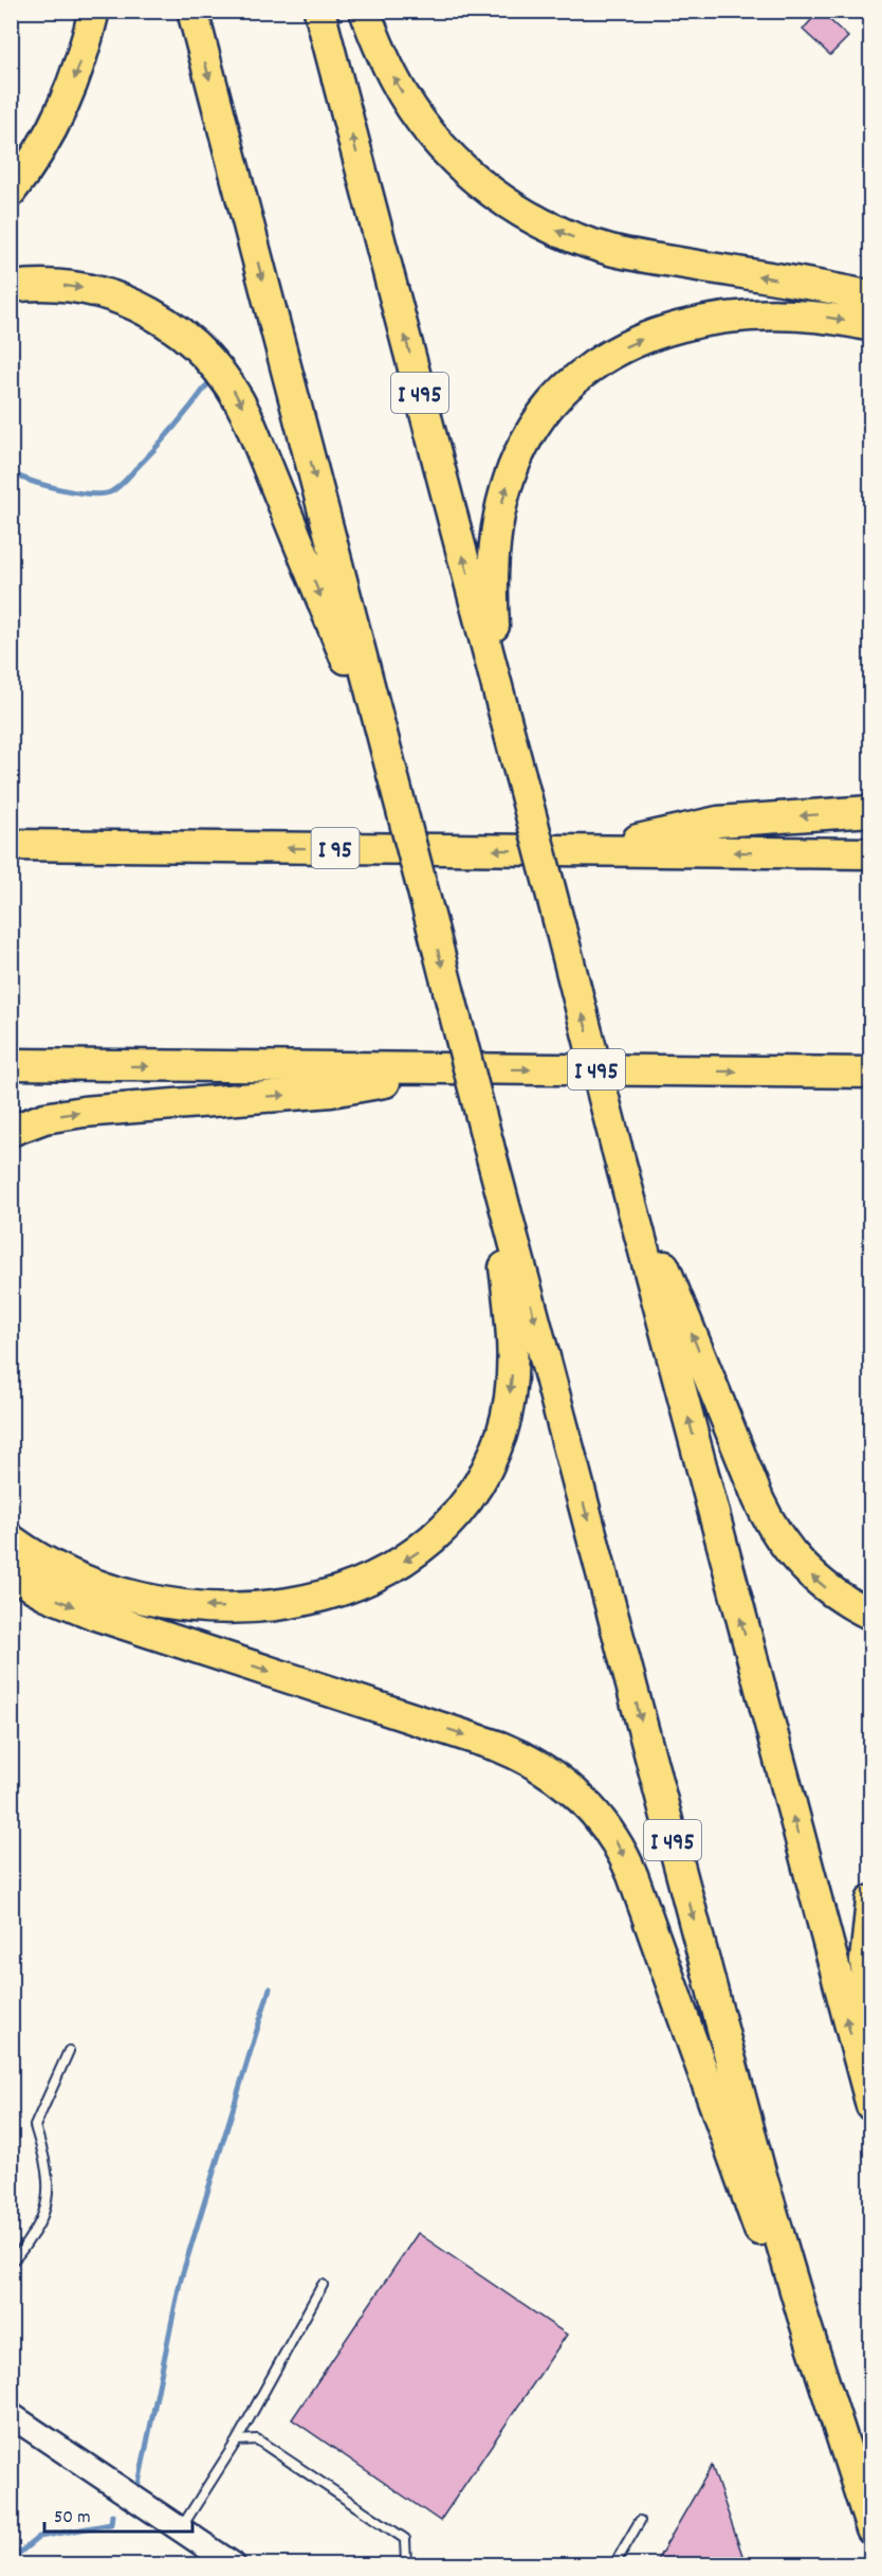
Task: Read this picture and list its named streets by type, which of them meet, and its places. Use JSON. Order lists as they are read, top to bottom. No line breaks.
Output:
{"streets":{"highway":["I 495","I 95"]},"scale_bar":"50 m"}
